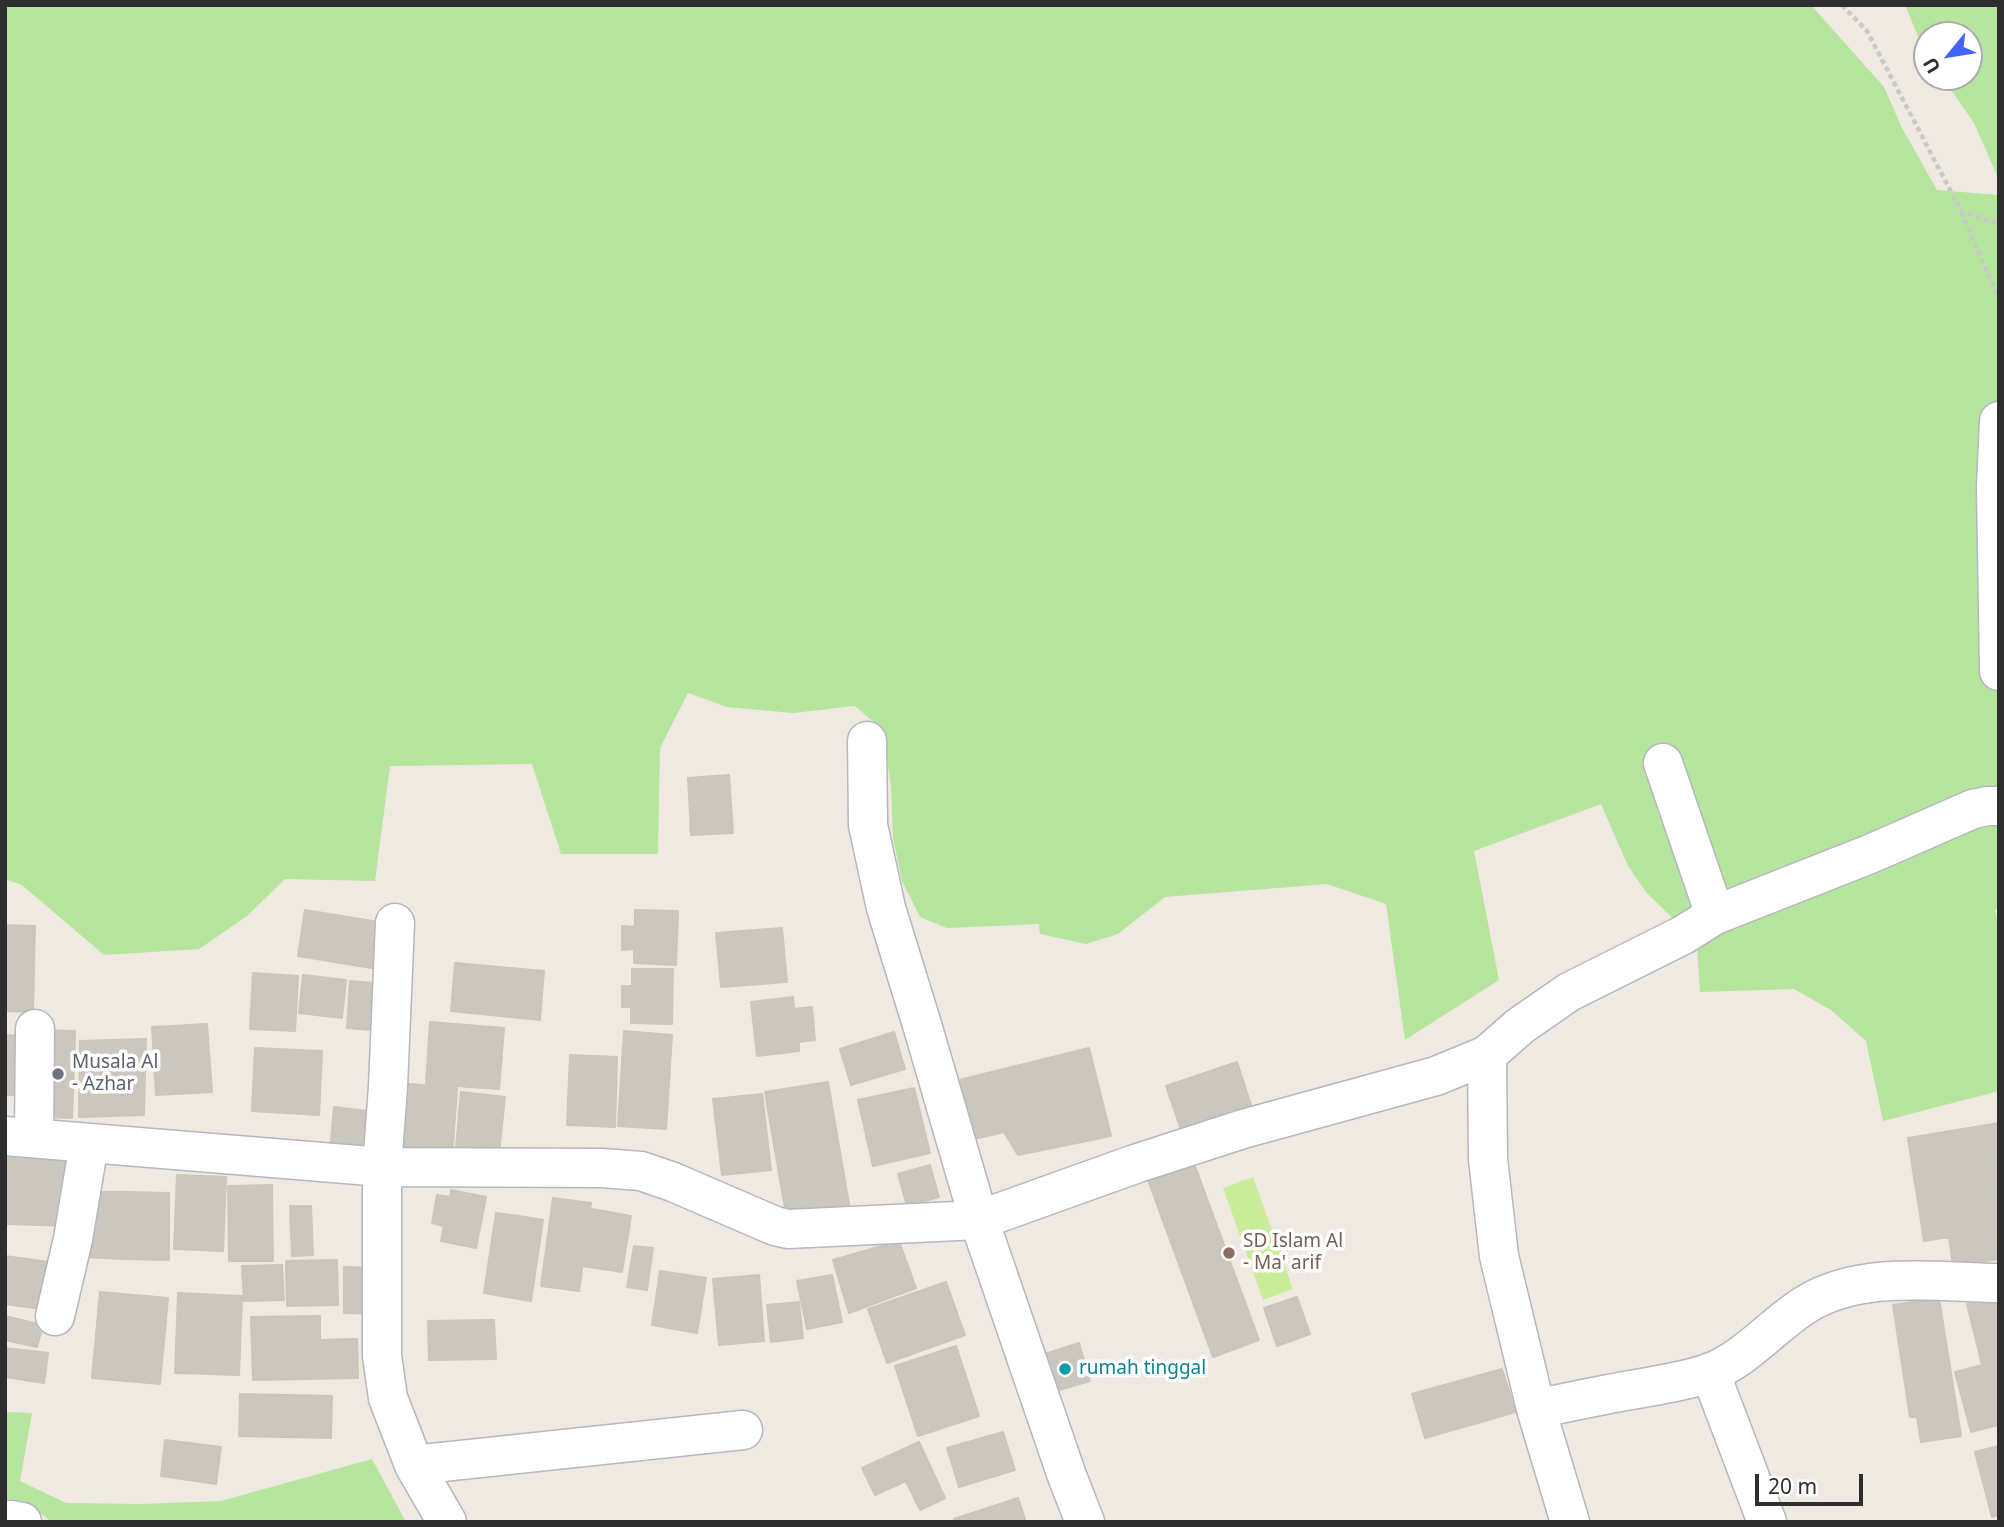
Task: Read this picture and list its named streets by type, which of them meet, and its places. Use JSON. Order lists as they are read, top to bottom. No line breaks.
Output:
{"places":["Musala Al - Azhar","SD Islam Al - Ma' arif","rumah tinggal"],"scale_bar":"20 m","north":"bottom left"}
